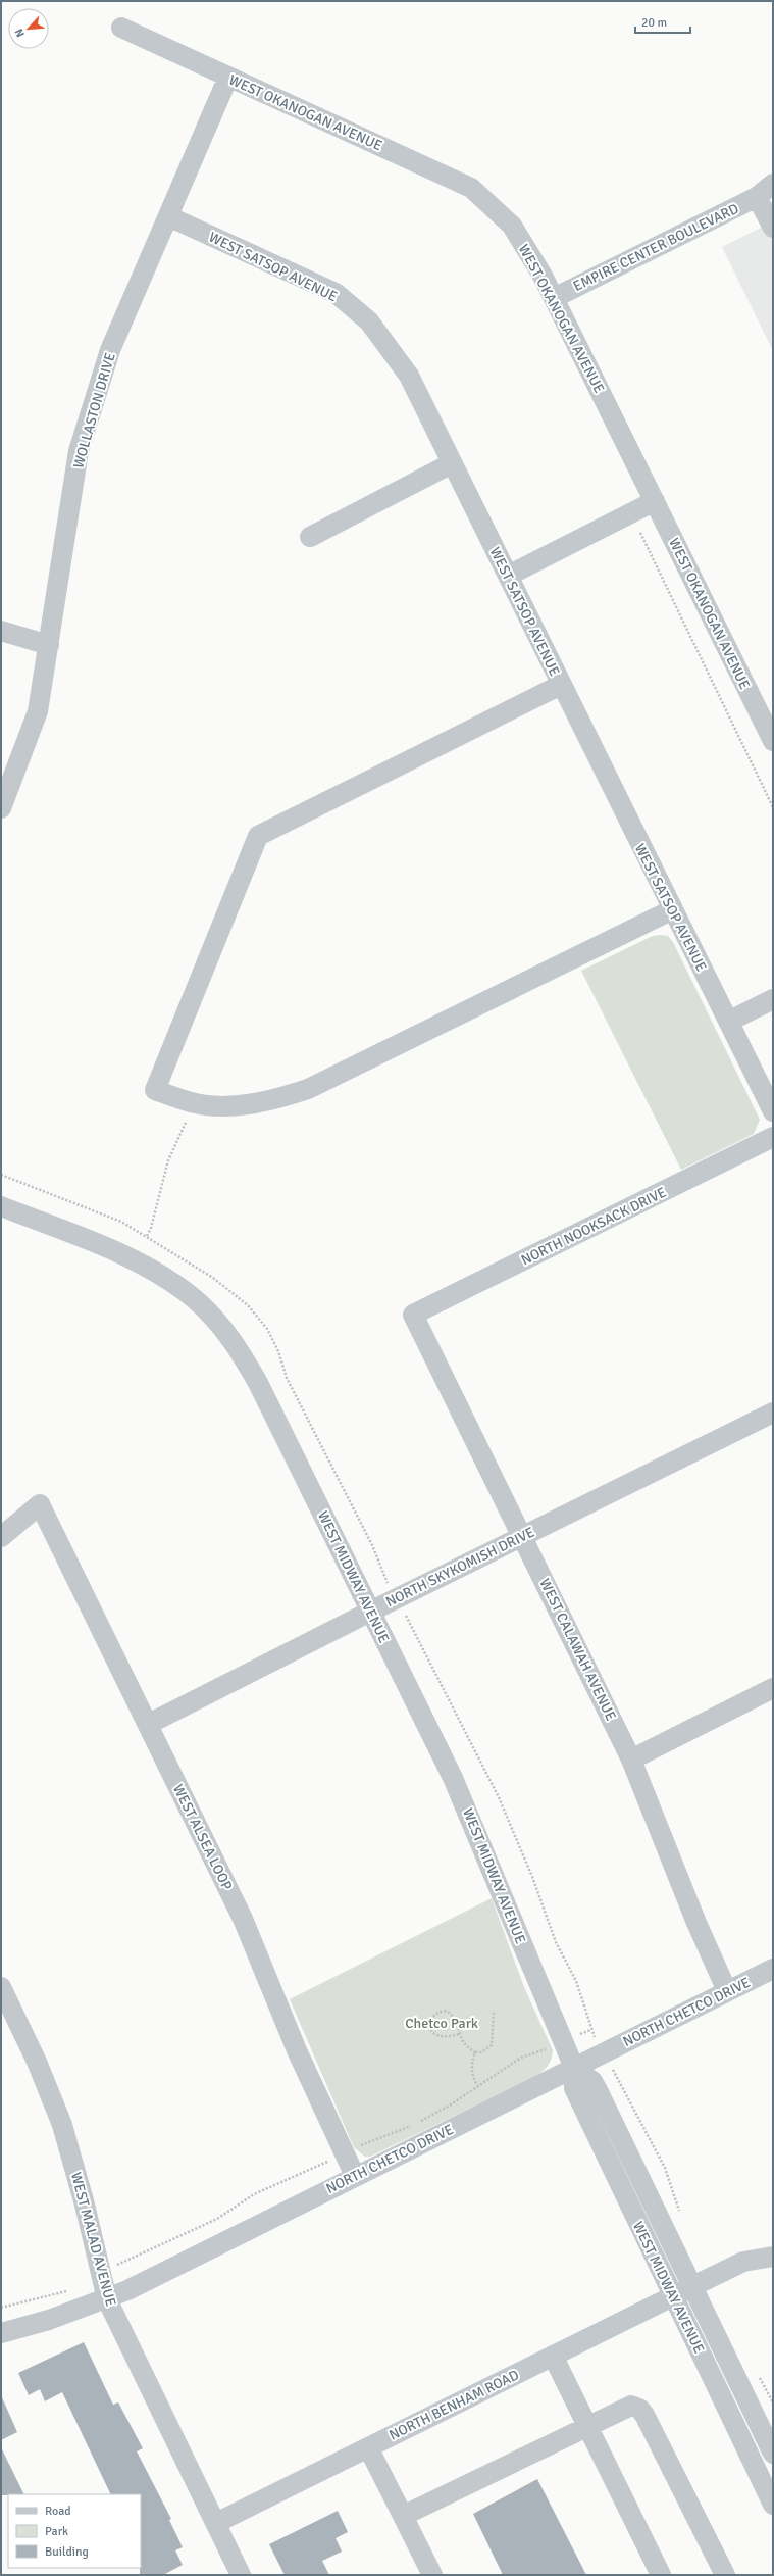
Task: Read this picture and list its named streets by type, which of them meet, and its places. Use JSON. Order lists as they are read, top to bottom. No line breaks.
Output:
{"streets":{"street":["WEST OKANOGAN AVENUE","EMPIRE CENTER BOULEVARD","WEST SATSOP AVENUE","WOLLASTON DRIVE","NORTH NOOKSACK DRIVE","NORTH SKYKOMISH DRIVE","WEST MIDWAY AVENUE","WEST CALAWAH AVENUE","WEST ALSEA LOOP","NORTH CHETCO DRIVE","WEST MALAD AVENUE","NORTH BENHAM ROAD"]},"crossings":[["WEST OKANOGAN AVENUE","EMPIRE CENTER BOULEVARD"],["WEST OKANOGAN AVENUE","WOLLASTON DRIVE"],["WEST SATSOP AVENUE","WOLLASTON DRIVE"],["NORTH NOOKSACK DRIVE","WEST CALAWAH AVENUE"],["NORTH SKYKOMISH DRIVE","WEST MIDWAY AVENUE"],["NORTH SKYKOMISH DRIVE","WEST CALAWAH AVENUE"],["NORTH SKYKOMISH DRIVE","WEST ALSEA LOOP"],["WEST MIDWAY AVENUE","NORTH CHETCO DRIVE"],["WEST MIDWAY AVENUE","NORTH BENHAM ROAD"],["WEST CALAWAH AVENUE","NORTH CHETCO DRIVE"],["WEST ALSEA LOOP","NORTH CHETCO DRIVE"],["NORTH CHETCO DRIVE","WEST MALAD AVENUE"],["WEST MALAD AVENUE","NORTH BENHAM ROAD"]],"parks":["Chetco Park"],"legend":["Road","Park","Building"],"scale_bar":"20 m","north":"bottom left"}
